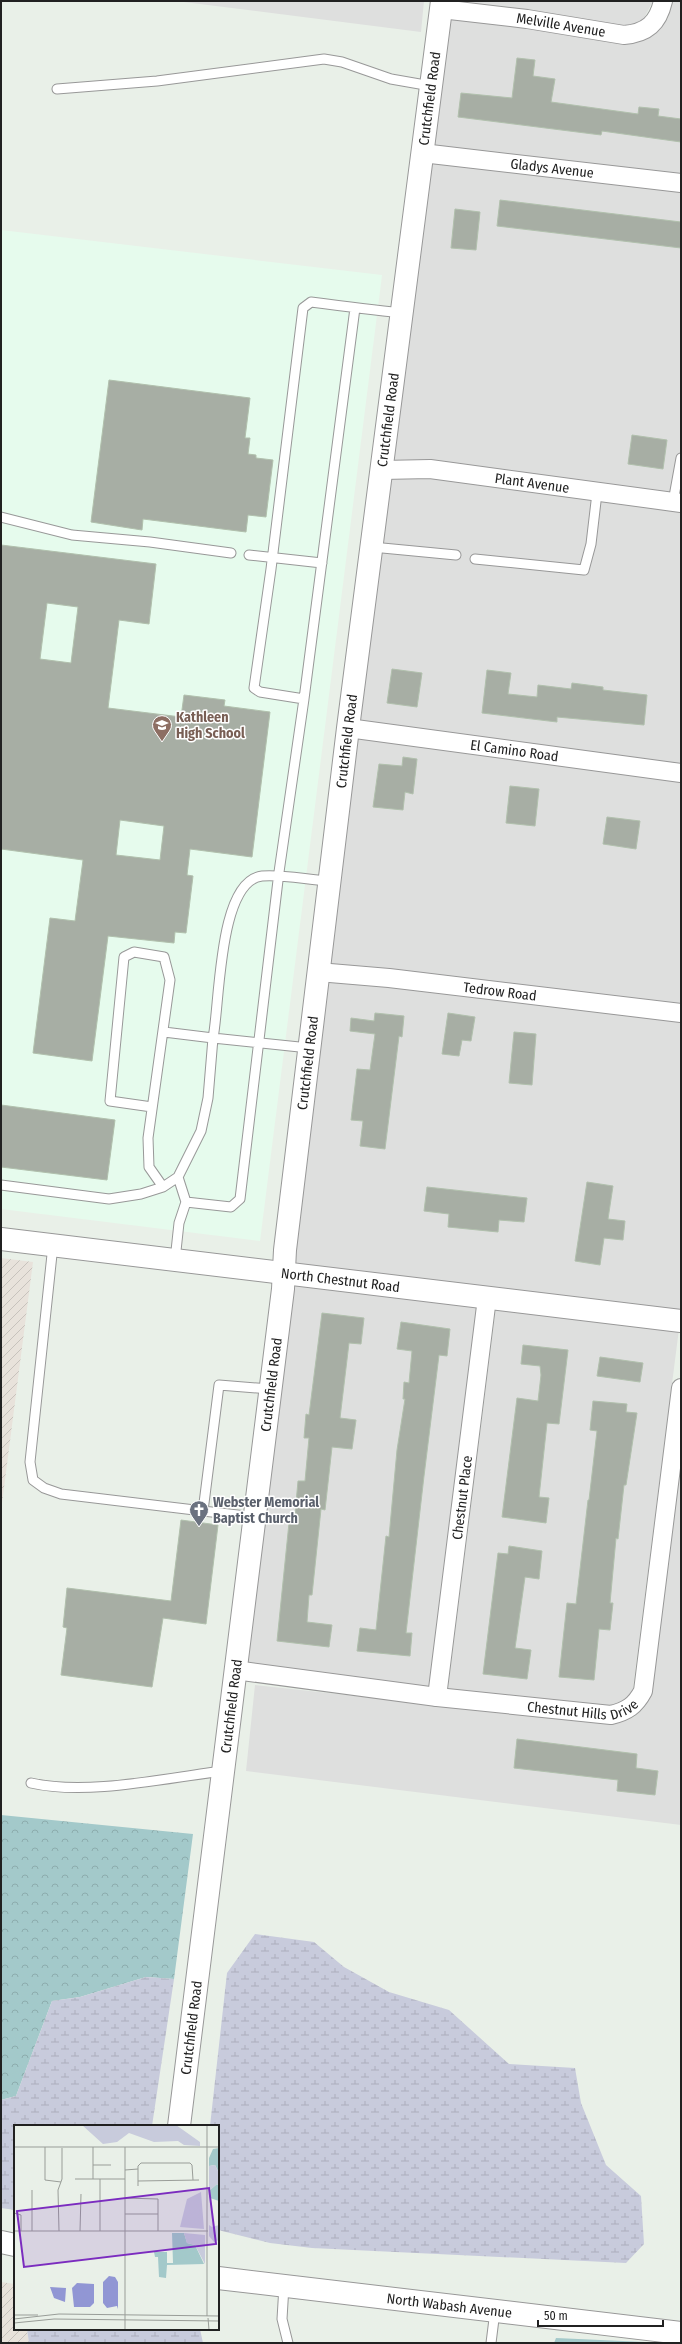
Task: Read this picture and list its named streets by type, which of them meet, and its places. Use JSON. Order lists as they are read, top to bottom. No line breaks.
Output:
{"streets":{"street":["Melville Avenue","Crutchfield Road","Gladys Avenue","Plant Avenue","El Camino Road","Tedrow Road","North Chestnut Road","Chestnut Place","Chestnut Hills Drive","North Wabash Avenue"]},"crossings":[["Melville Avenue","Crutchfield Road"],["Crutchfield Road","Gladys Avenue"],["Crutchfield Road","Plant Avenue"],["Crutchfield Road","El Camino Road"],["Crutchfield Road","Tedrow Road"],["Crutchfield Road","North Chestnut Road"],["Crutchfield Road","Chestnut Hills Drive"],["North Chestnut Road","Chestnut Place"],["Chestnut Place","Chestnut Hills Drive"]],"places":{"school or university":["Kathleen High School"],"church":["Webster Memorial Baptist Church"]},"scale_bar":"50 m"}
